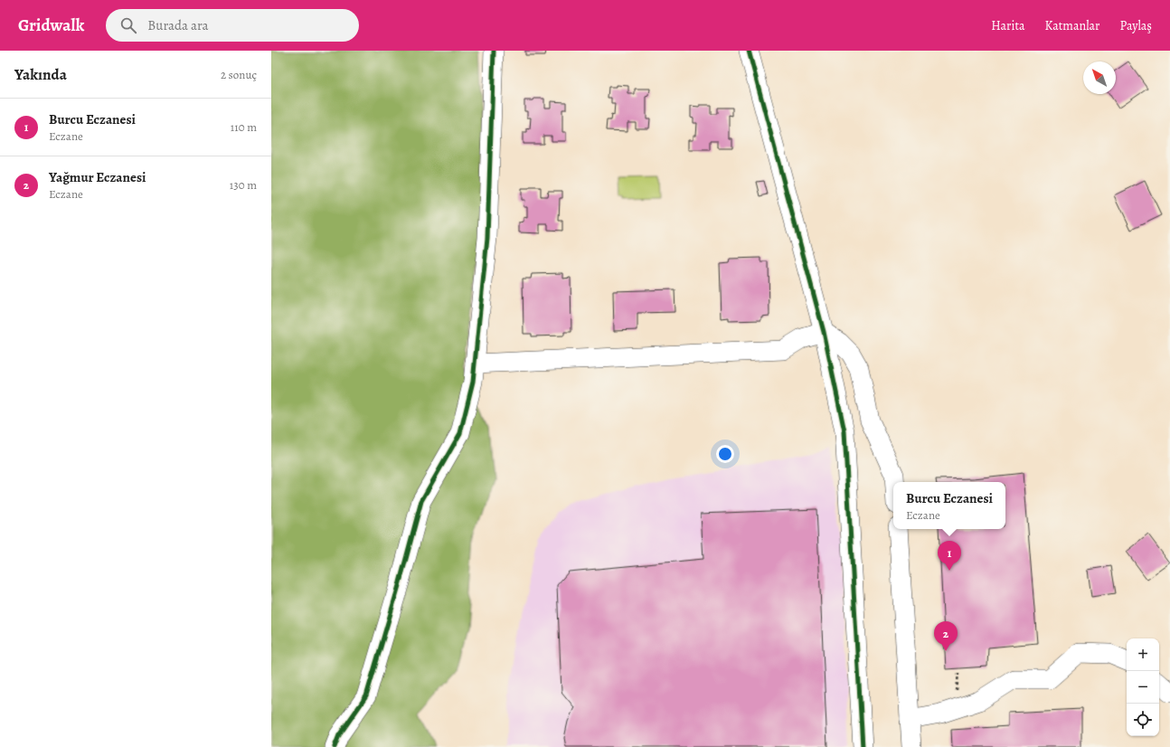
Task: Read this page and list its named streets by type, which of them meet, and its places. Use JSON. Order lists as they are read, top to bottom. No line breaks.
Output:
{"north":"top left","page":{"header":"Gridwalk","search":"Burada ara","nav":["Harita","Katmanlar","Paylaş"],"heading":["Yakında","2 sonuç"],"list":[{"mark":"1","name":"Burcu Eczanesi","note":"Eczane","value":"110 m"},{"mark":"2","name":"Yağmur Eczanesi","note":"Eczane","value":"130 m"}],"popup":["Burcu Eczanesi","Eczane"],"pins":["1","2"],"map_buttons":["+","−"]}}
